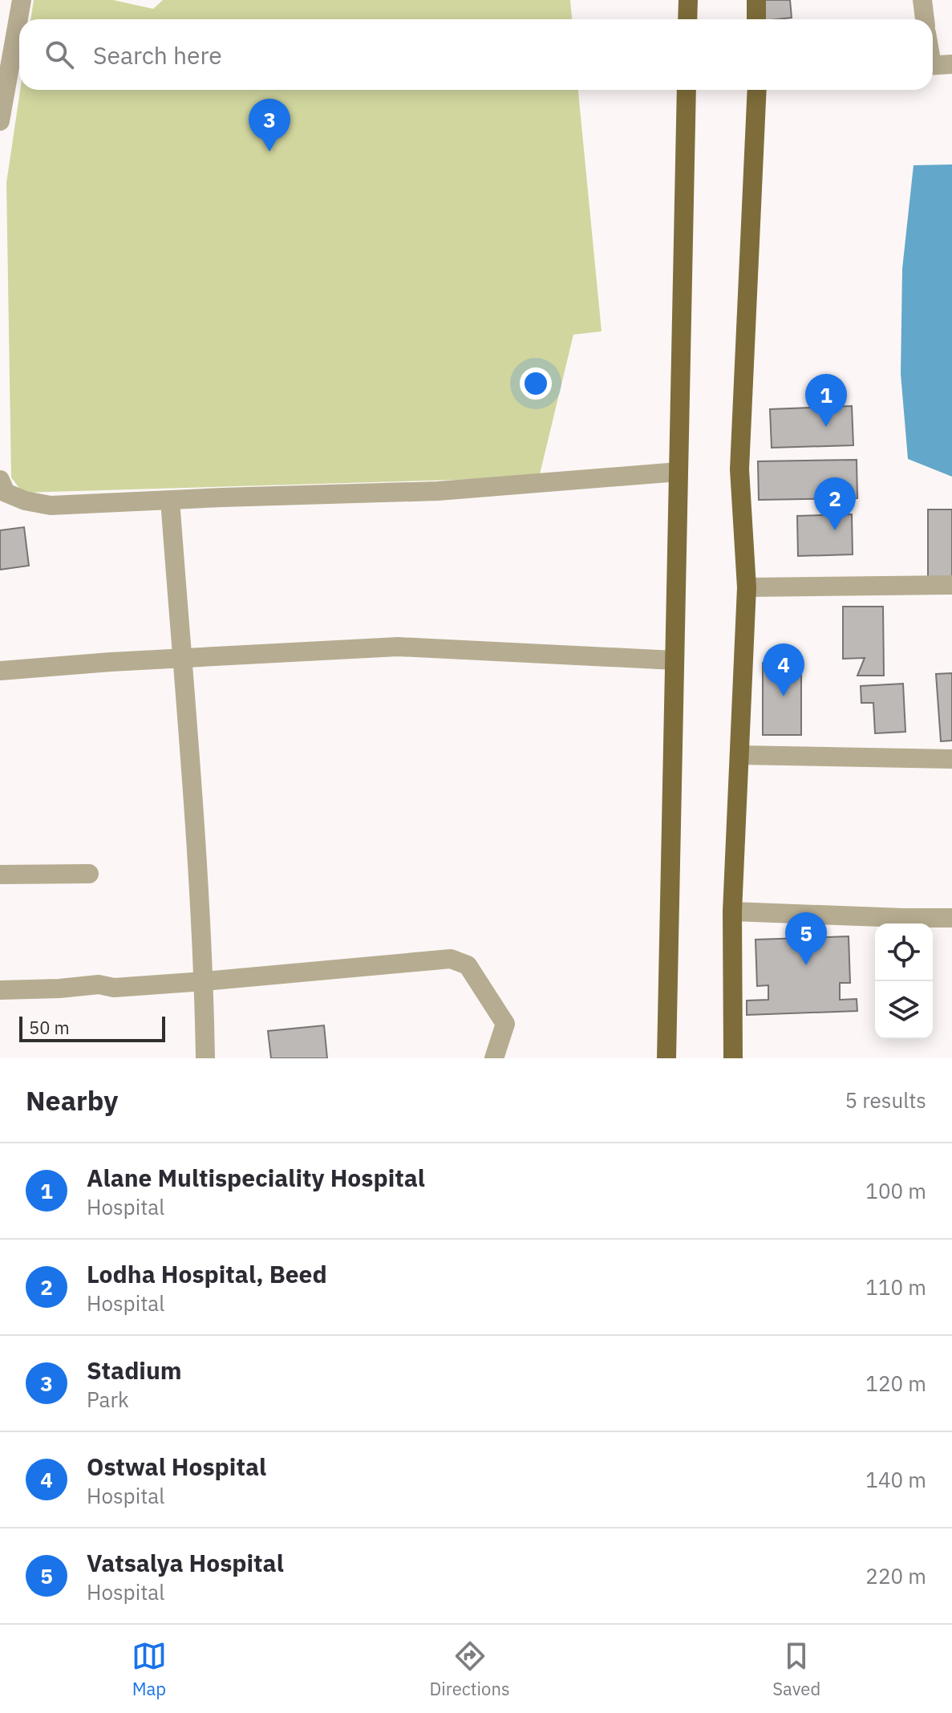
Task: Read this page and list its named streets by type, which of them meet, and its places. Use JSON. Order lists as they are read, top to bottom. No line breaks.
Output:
{"scale_bar":"50 m","page":{"search":"Search here","pins":["3","1","2","4","5"],"scale":"50 m","heading":["Nearby","5 results"],"list":[{"mark":"1","name":"Alane Multispeciality Hospital","note":"Hospital","value":"100 m"},{"mark":"2","name":"Lodha Hospital, Beed","note":"Hospital","value":"110 m"},{"mark":"3","name":"Stadium","note":"Park","value":"120 m"},{"mark":"4","name":"Ostwal Hospital","note":"Hospital","value":"140 m"},{"mark":"5","name":"Vatsalya Hospital","note":"Hospital","value":"220 m"}],"nav":["Map","Directions","Saved"]}}
